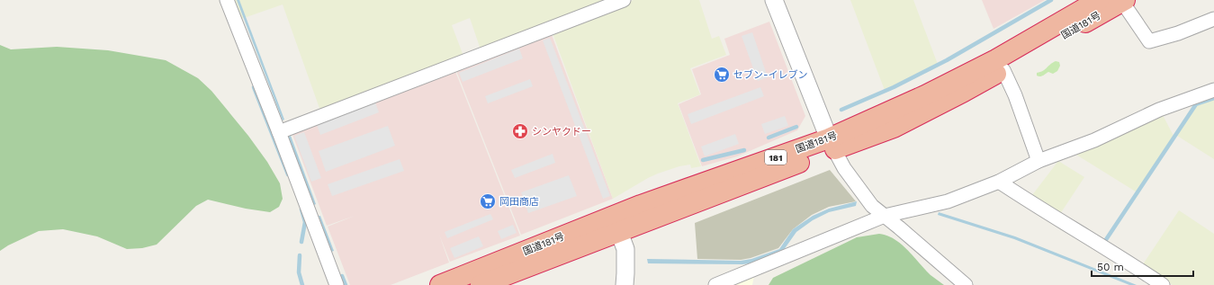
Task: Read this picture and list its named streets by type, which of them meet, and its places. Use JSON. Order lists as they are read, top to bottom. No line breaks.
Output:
{"streets":{"highway":["国道181号","181"]},"places":{"supermarket":["セブン-イレブン","岡田商店"],"pharmacy":["シンヤクドー"]},"scale_bar":"50 m"}
